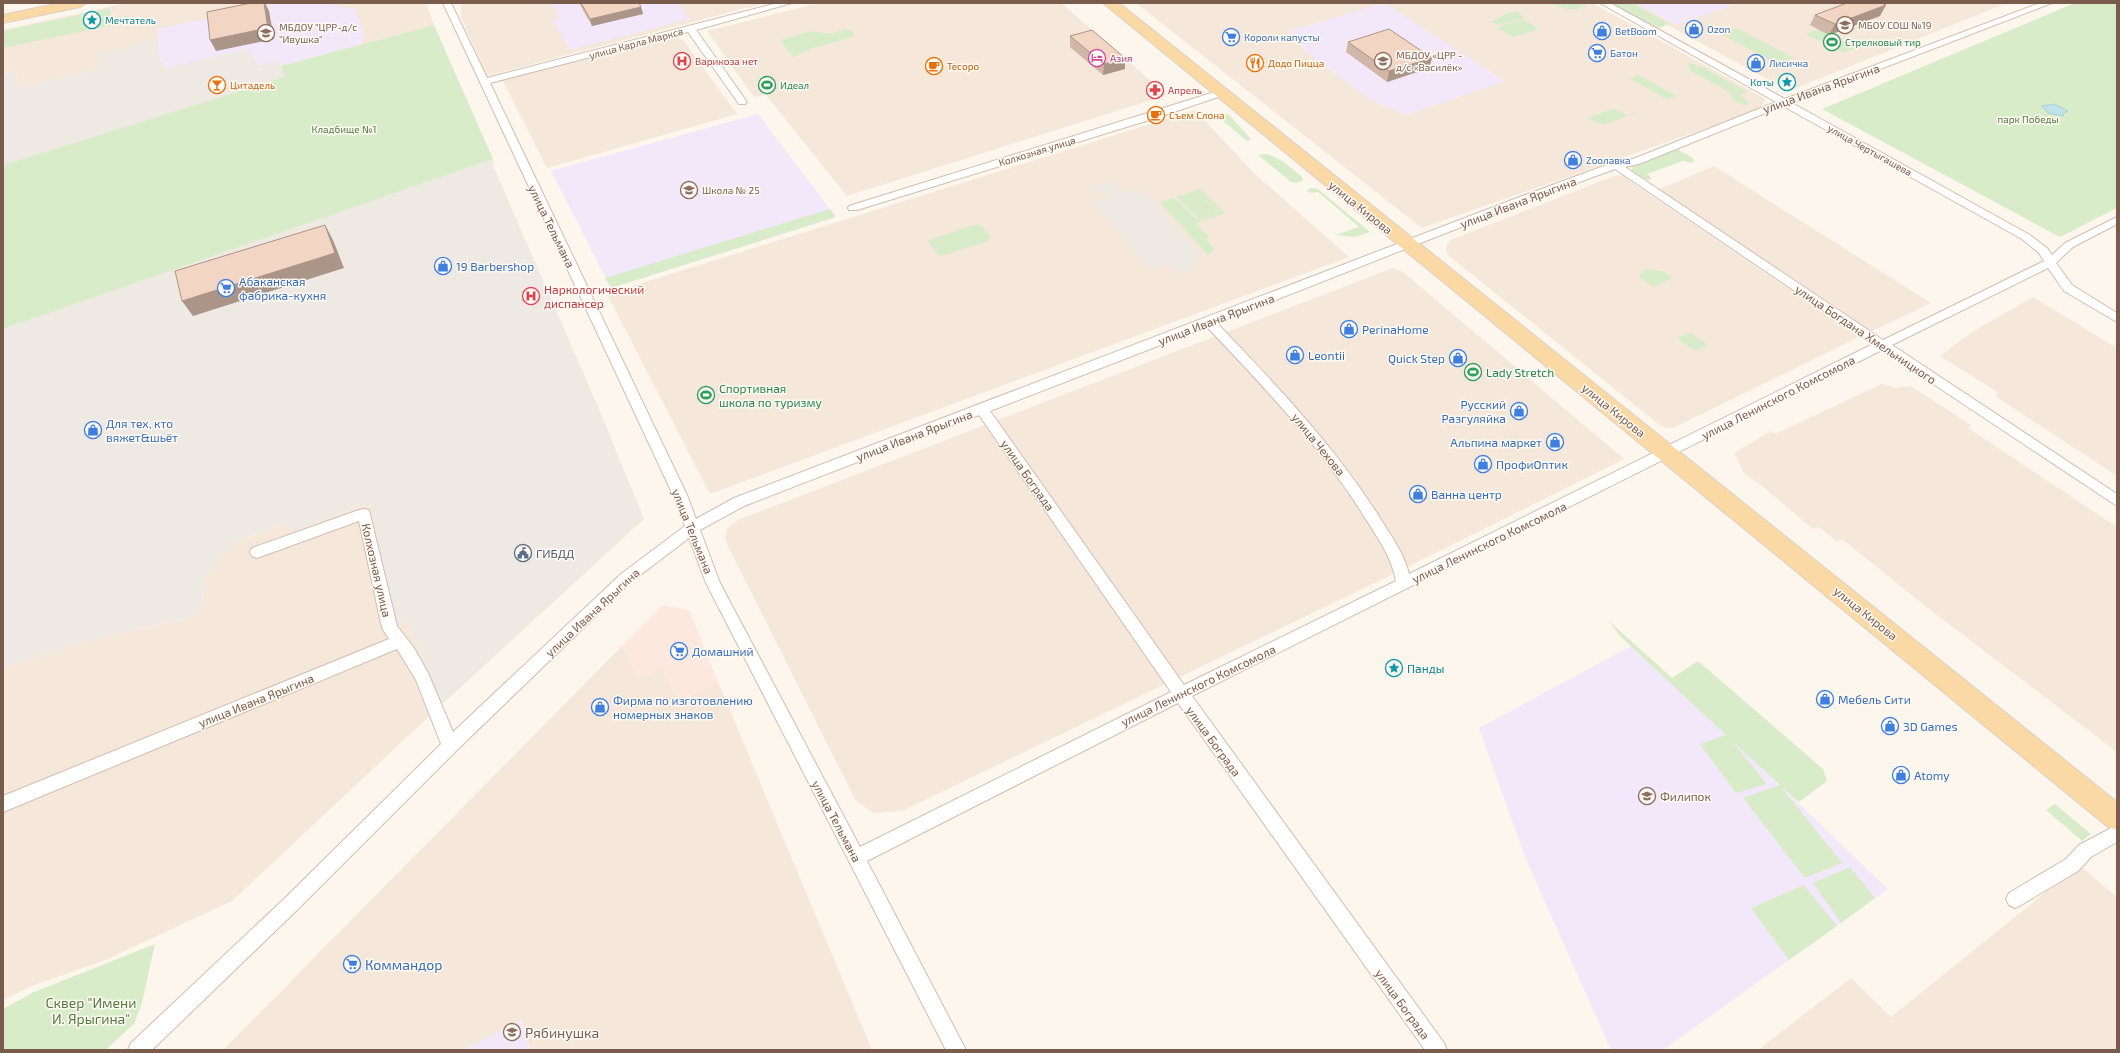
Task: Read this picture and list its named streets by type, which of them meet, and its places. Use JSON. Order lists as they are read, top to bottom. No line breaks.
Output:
{"streets":{"main road":["улица Кирова"],"street":["улица Карла Маркса","улица Ивана Ярыгина","улица Чертыгашева","Колхозная улица","улица Тельмана","улица Богдана Хмельницкого","улица Ленинского Комсомола","улица Чехова","улица Бограда"]},"crossings":[["улица Карла Маркса","улица Тельмана"],["улица Ивана Ярыгина","улица Чертыгашева"],["улица Ивана Ярыгина","Колхозная улица"],["улица Ивана Ярыгина","улица Кирова"],["улица Ивана Ярыгина","улица Тельмана"],["улица Ивана Ярыгина","улица Богдана Хмельницкого"],["улица Ивана Ярыгина","улица Чехова"],["улица Ивана Ярыгина","улица Бограда"],["улица Чертыгашева","улица Ленинского Комсомола"],["Колхозная улица","улица Кирова"],["улица Кирова","улица Ленинского Комсомола"],["улица Тельмана","улица Ленинского Комсомола"],["улица Богдана Хмельницкого","улица Ленинского Комсомола"],["улица Ленинского Комсомола","улица Чехова"],["улица Ленинского Комсомола","улица Бограда"]],"parks":["парк Победы","Кладбище №1","Сквер \"Имени И. Ярыгина\""],"places":{"place":["Мечтатель","Коты","Панды"],"school or university":["МБОУ СОШ №19","МБДОУ \"ЦРР-д/с \"Ивушка\"","МБДОУ «ЦРР - д/с «Василёк»","Школа № 25","Филипок","Рябинушка"],"shop":["Ozon","BetBoom","Лисичка","Zooлавка","19 Barbershop","PerinaHome","Leontii","Quick Step","Русский Разгуляйка","Для тех, кто вяжет&шьёт","Альпина маркет","ПрофиОптик","Ванна центр","Мебель Сити","Фирма по изготовлению номерных знаков","3D Games","Atomy"],"supermarket":["Короли капусты","Батон","Абаканская фабрика-кухня","Домашний","Коммандор"],"sports":["Стрелковый тир","Идеал","Lady Stretch","Спортивная школа по туризму"],"hotel":["Азия"],"hospital":["Варикоза нет","Наркологический диспансер"],"restaurant":["Додо Пицца"],"cafe":["Тесоро","Съем Слона"],"bar":["Цитадель"],"pharmacy":["Апрель"],"public building":["ГИБДД"]}}
